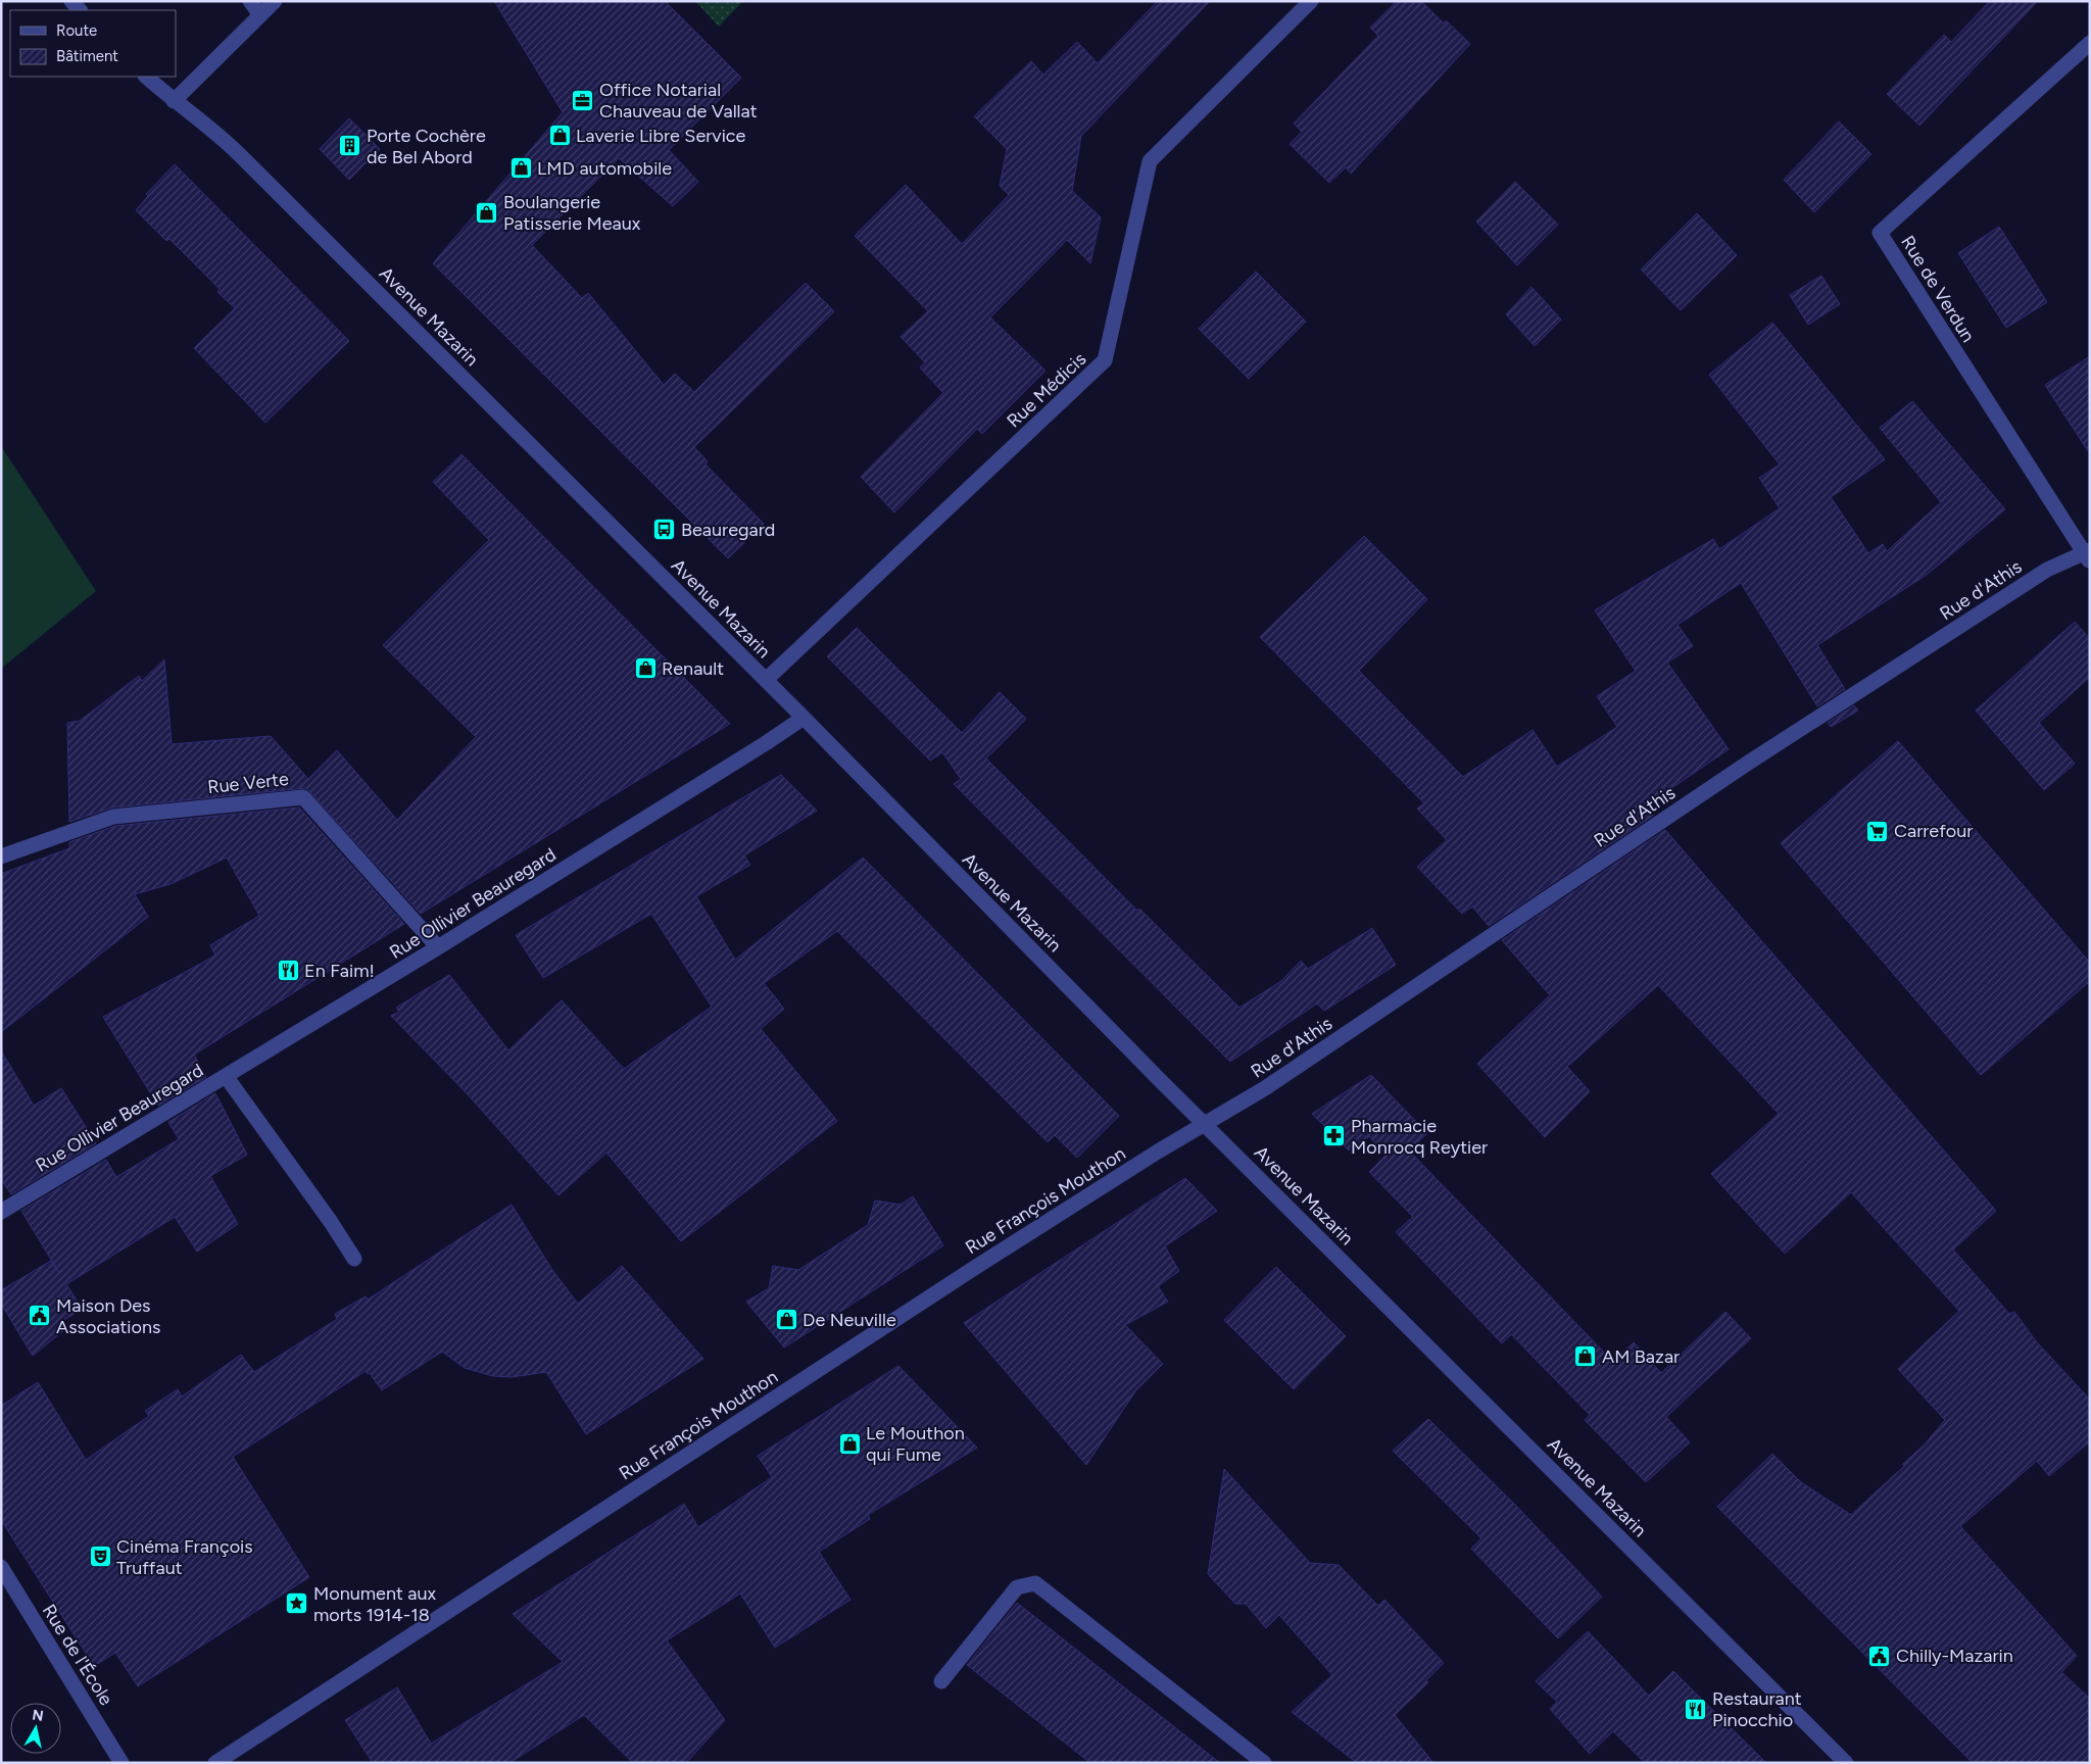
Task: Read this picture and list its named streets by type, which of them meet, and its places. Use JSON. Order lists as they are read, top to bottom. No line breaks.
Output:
{"streets":{"street":["Rue de Verdun","Avenue Mazarin","Rue Médicis","Rue d'Athis","Rue Verte","Rue Ollivier Beauregard","Rue François Mouthon","Rue de l'École"]},"crossings":[["Rue de Verdun","Rue d'Athis"],["Avenue Mazarin","Rue Médicis"],["Avenue Mazarin","Rue d'Athis"],["Avenue Mazarin","Rue Ollivier Beauregard"],["Avenue Mazarin","Rue François Mouthon"],["Rue d'Athis","Rue François Mouthon"],["Rue Verte","Rue Ollivier Beauregard"]],"places":{"office":["Office Notarial Chauveau de Vallat"],"shop":["Laverie Libre Service","LMD automobile","Boulangerie Patisserie Meaux","Renault","De Neuville","AM Bazar","Le Mouthon qui Fume"],"building":["Porte Cochère de Bel Abord"],"bus stop":["Beauregard"],"supermarket":["Carrefour"],"restaurant":["En Faim!","Restaurant Pinocchio"],"pharmacy":["Pharmacie Monrocq Reytier"],"public building":["Maison Des Associations","Chilly-Mazarin"],"theatre":["Cinéma François Truffaut"],"place":["Monument aux morts 1914-18"]},"legend":["Route","Bâtiment"],"north":"top"}
